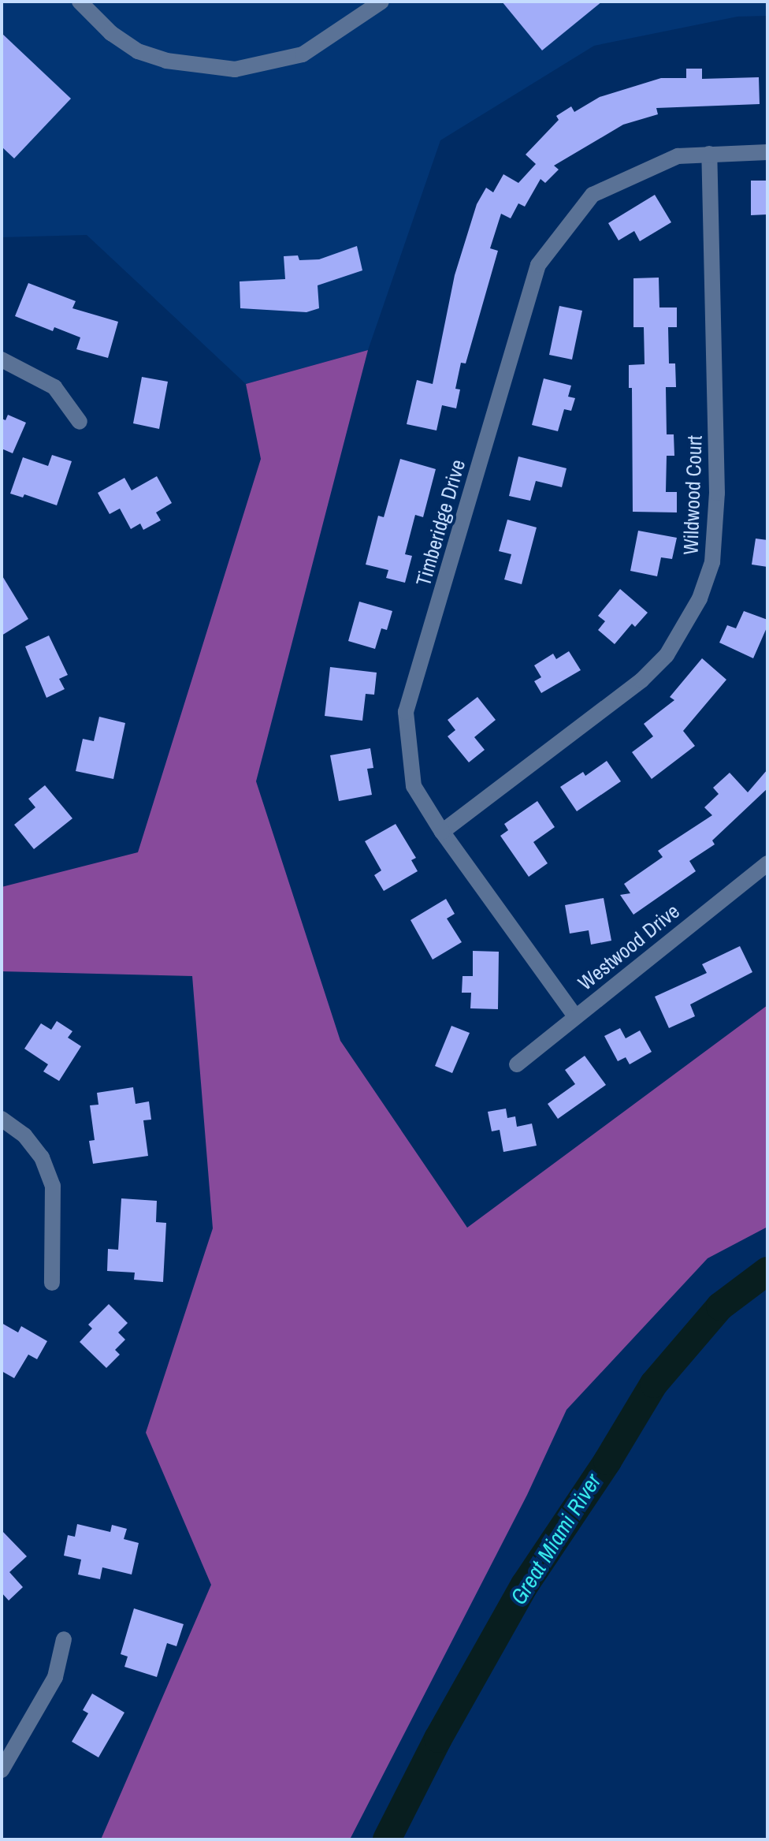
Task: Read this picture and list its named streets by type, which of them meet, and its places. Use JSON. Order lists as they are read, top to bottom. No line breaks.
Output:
{"streets":{"street":["Wildwood Court","Timberidge Drive","Westwood Drive"]},"crossings":[["Wildwood Court","Timberidge Drive"],["Timberidge Drive","Westwood Drive"]],"water":["Great Miami River"]}
